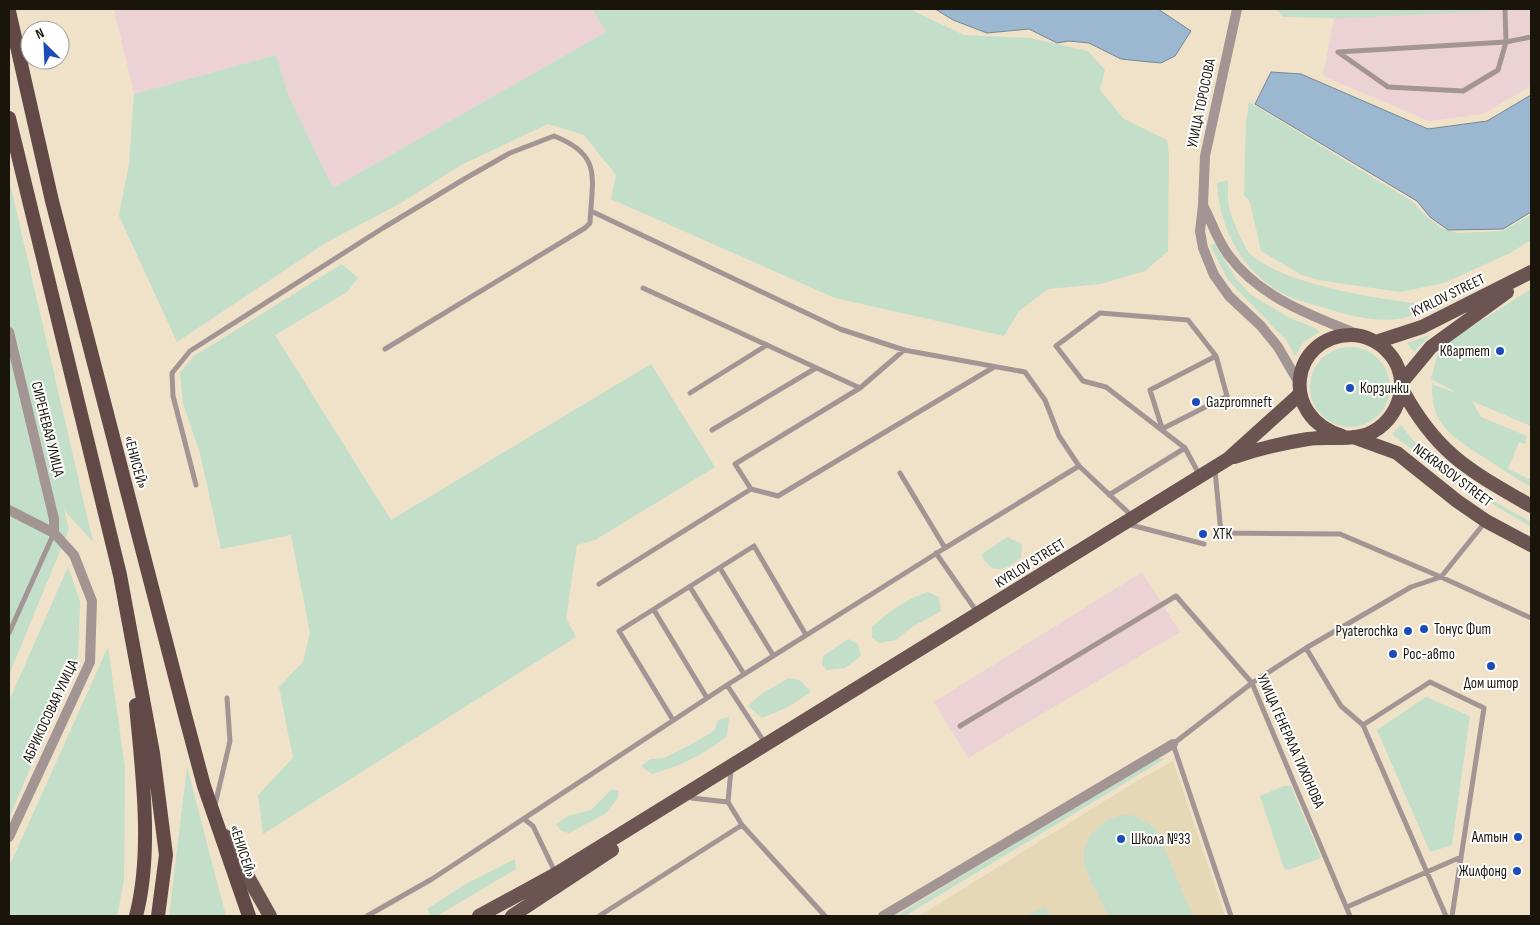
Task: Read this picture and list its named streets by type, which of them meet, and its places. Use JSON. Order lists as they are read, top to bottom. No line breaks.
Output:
{"streets":{"highway":["«ЕНИСЕЙ»"],"main road":["KYRLOV STREET","NEKRASOV STREET"],"street":["УЛИЦА ТОРОСОВА","СИРЕНЕВАЯ УЛИЦА","АБРИКОСОВАЯ УЛИЦА"],"lane":["УЛИЦА ГЕНЕРАЛА ТИХОНОВА"]},"crossings":[["УЛИЦА ТОРОСОВА","KYRLOV STREET"],["УЛИЦА ТОРОСОВА","NEKRASOV STREET"],["KYRLOV STREET","NEKRASOV STREET"],["СИРЕНЕВАЯ УЛИЦА","АБРИКОСОВАЯ УЛИЦА"]],"places":["Квартет","Корзинки","Gazpromneft","ХТК","Тонус Фит","Pyaterochka","Рос-авто","Дом штор","Алтын","Школа №33","Жилфонд"],"north":"top left"}
